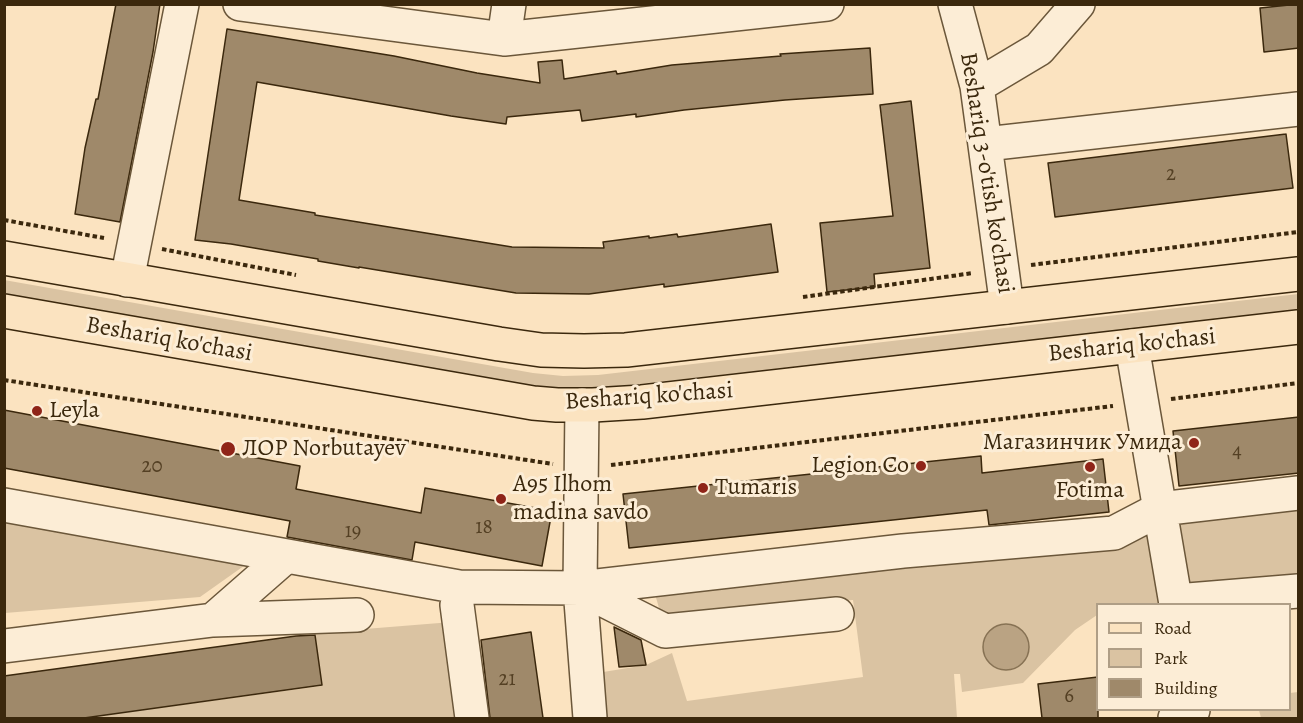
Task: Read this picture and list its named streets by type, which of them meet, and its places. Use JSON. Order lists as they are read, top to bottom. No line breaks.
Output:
{"streets":{"main road":["Beshariq ko'chasi"],"street":["Beshariq 3-o'tish ko'chasi"]},"crossings":[["Beshariq 3-o'tish ko'chasi","Beshariq ko'chasi"]],"places":["Leyla","Магазинчик Умида","ЛОР Norbutayev","Legion Co","Fotima","Tumaris","A95 Ilhom madina savdo"],"house_numbers":["2","4","20","18","19","21","6"],"legend":["Road","Park","Building"]}
